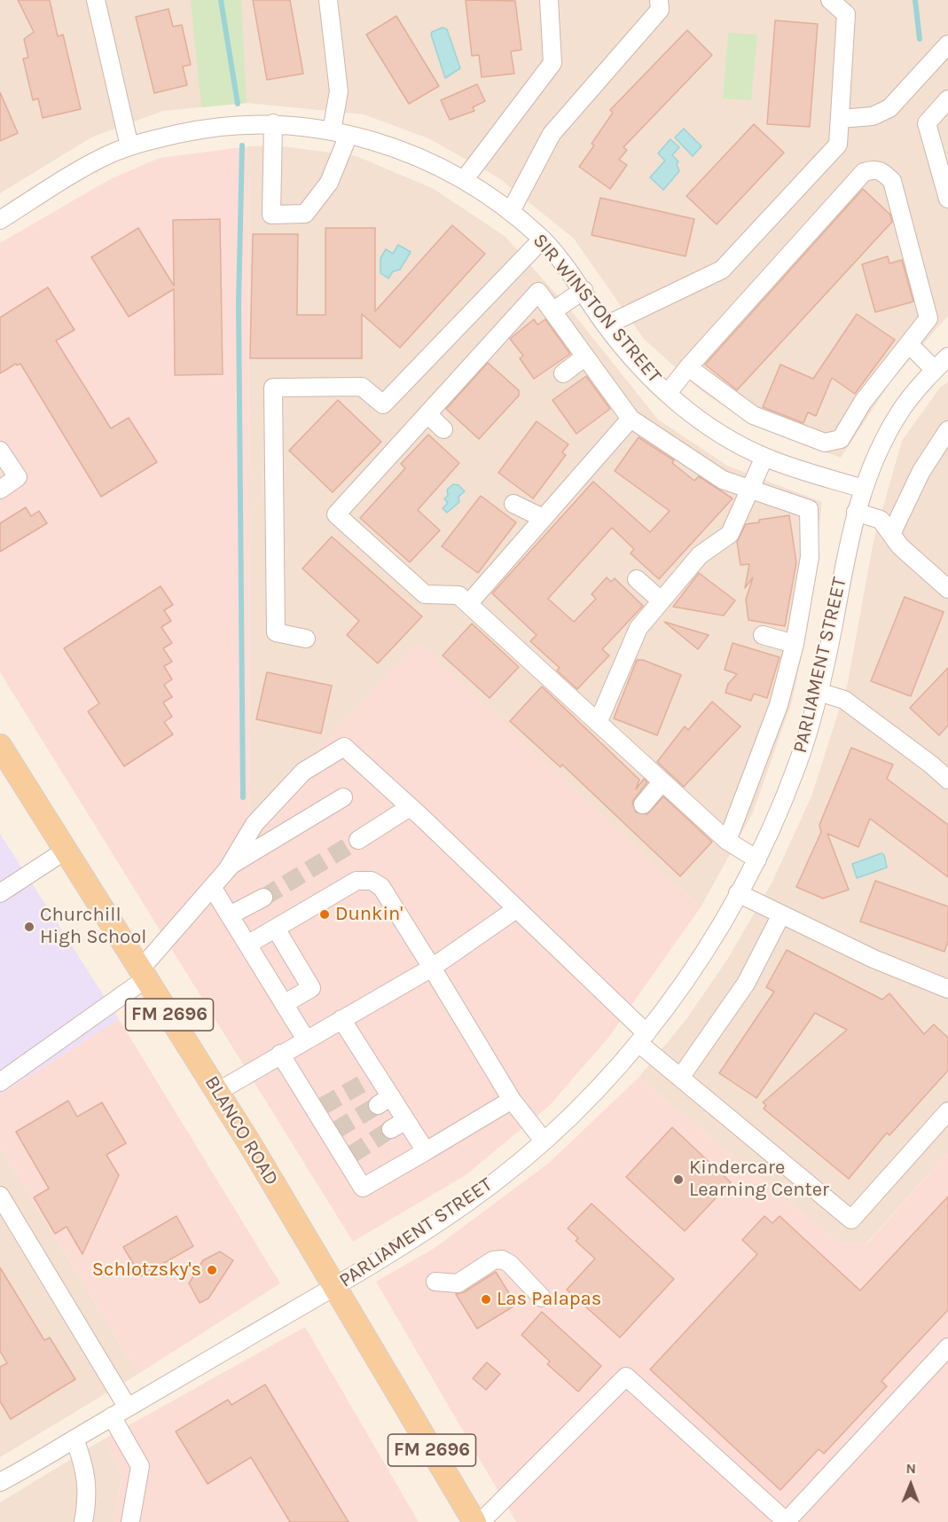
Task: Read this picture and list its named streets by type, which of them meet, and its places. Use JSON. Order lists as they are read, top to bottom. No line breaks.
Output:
{"streets":{"main road":["FM 2696","BLANCO ROAD"],"street":["SIR WINSTON STREET","PARLIAMENT STREET"]},"crossings":[["SIR WINSTON STREET","PARLIAMENT STREET"],["PARLIAMENT STREET","BLANCO ROAD"]],"places":["Dunkin'","Churchill High School","Kindercare Learning Center","Schlotzsky's","Las Palapas"],"north":"top"}
